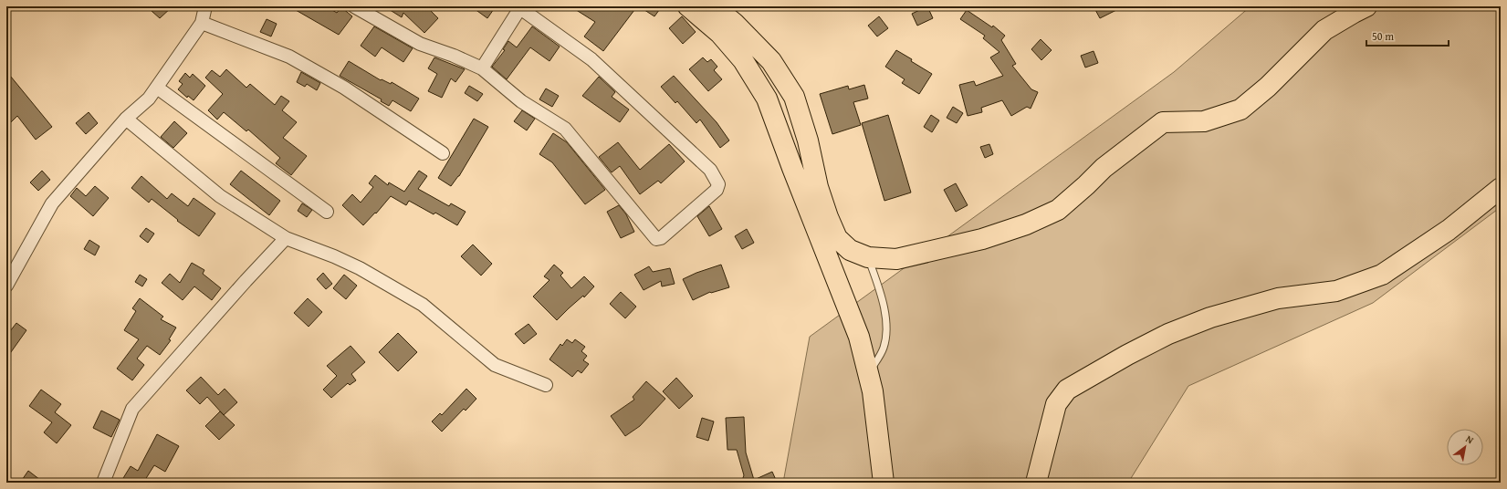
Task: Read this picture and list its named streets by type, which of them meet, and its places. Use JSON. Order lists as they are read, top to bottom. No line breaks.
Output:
{"scale_bar":"50 m","north":"top right"}
